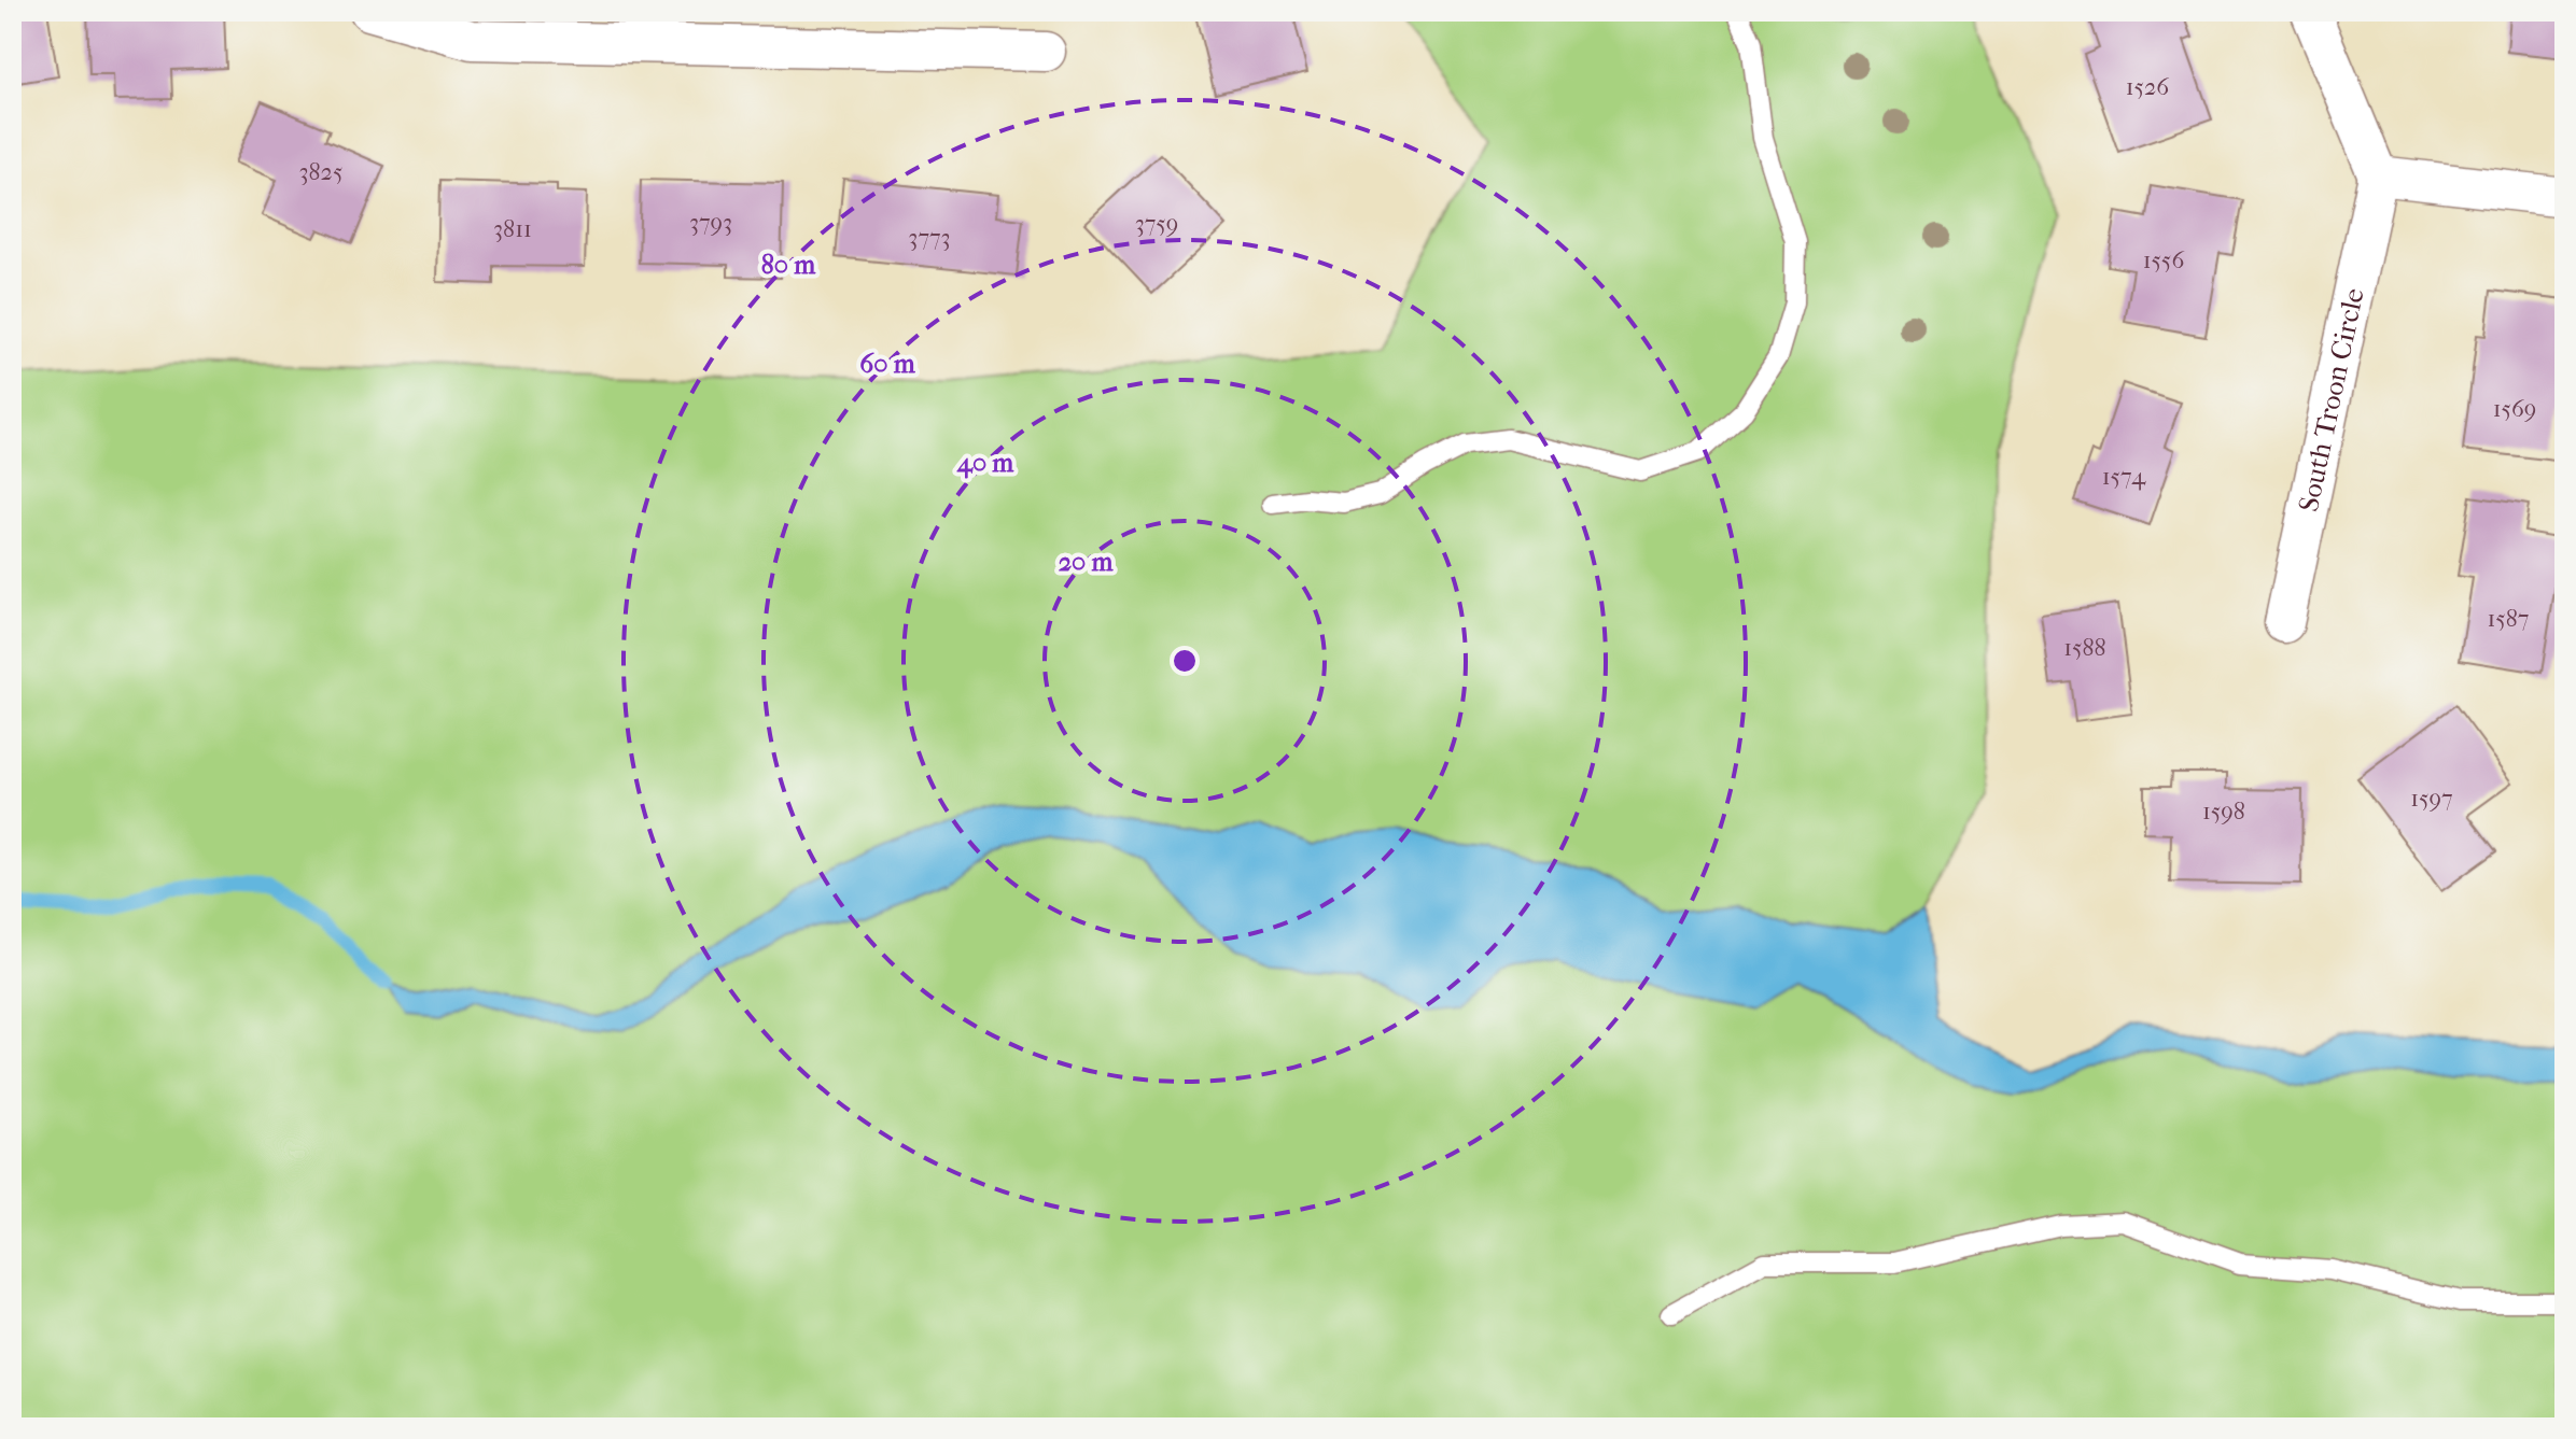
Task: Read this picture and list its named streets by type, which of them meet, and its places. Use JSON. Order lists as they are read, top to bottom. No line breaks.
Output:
{"streets":{"street":["South Troon Circle"]},"house_numbers":["1526","3825","3793","3759","3811","3773","1556","1569","1574","1587","1588","1597","1598"],"rings":["80 m","60 m","40 m","20 m"]}
